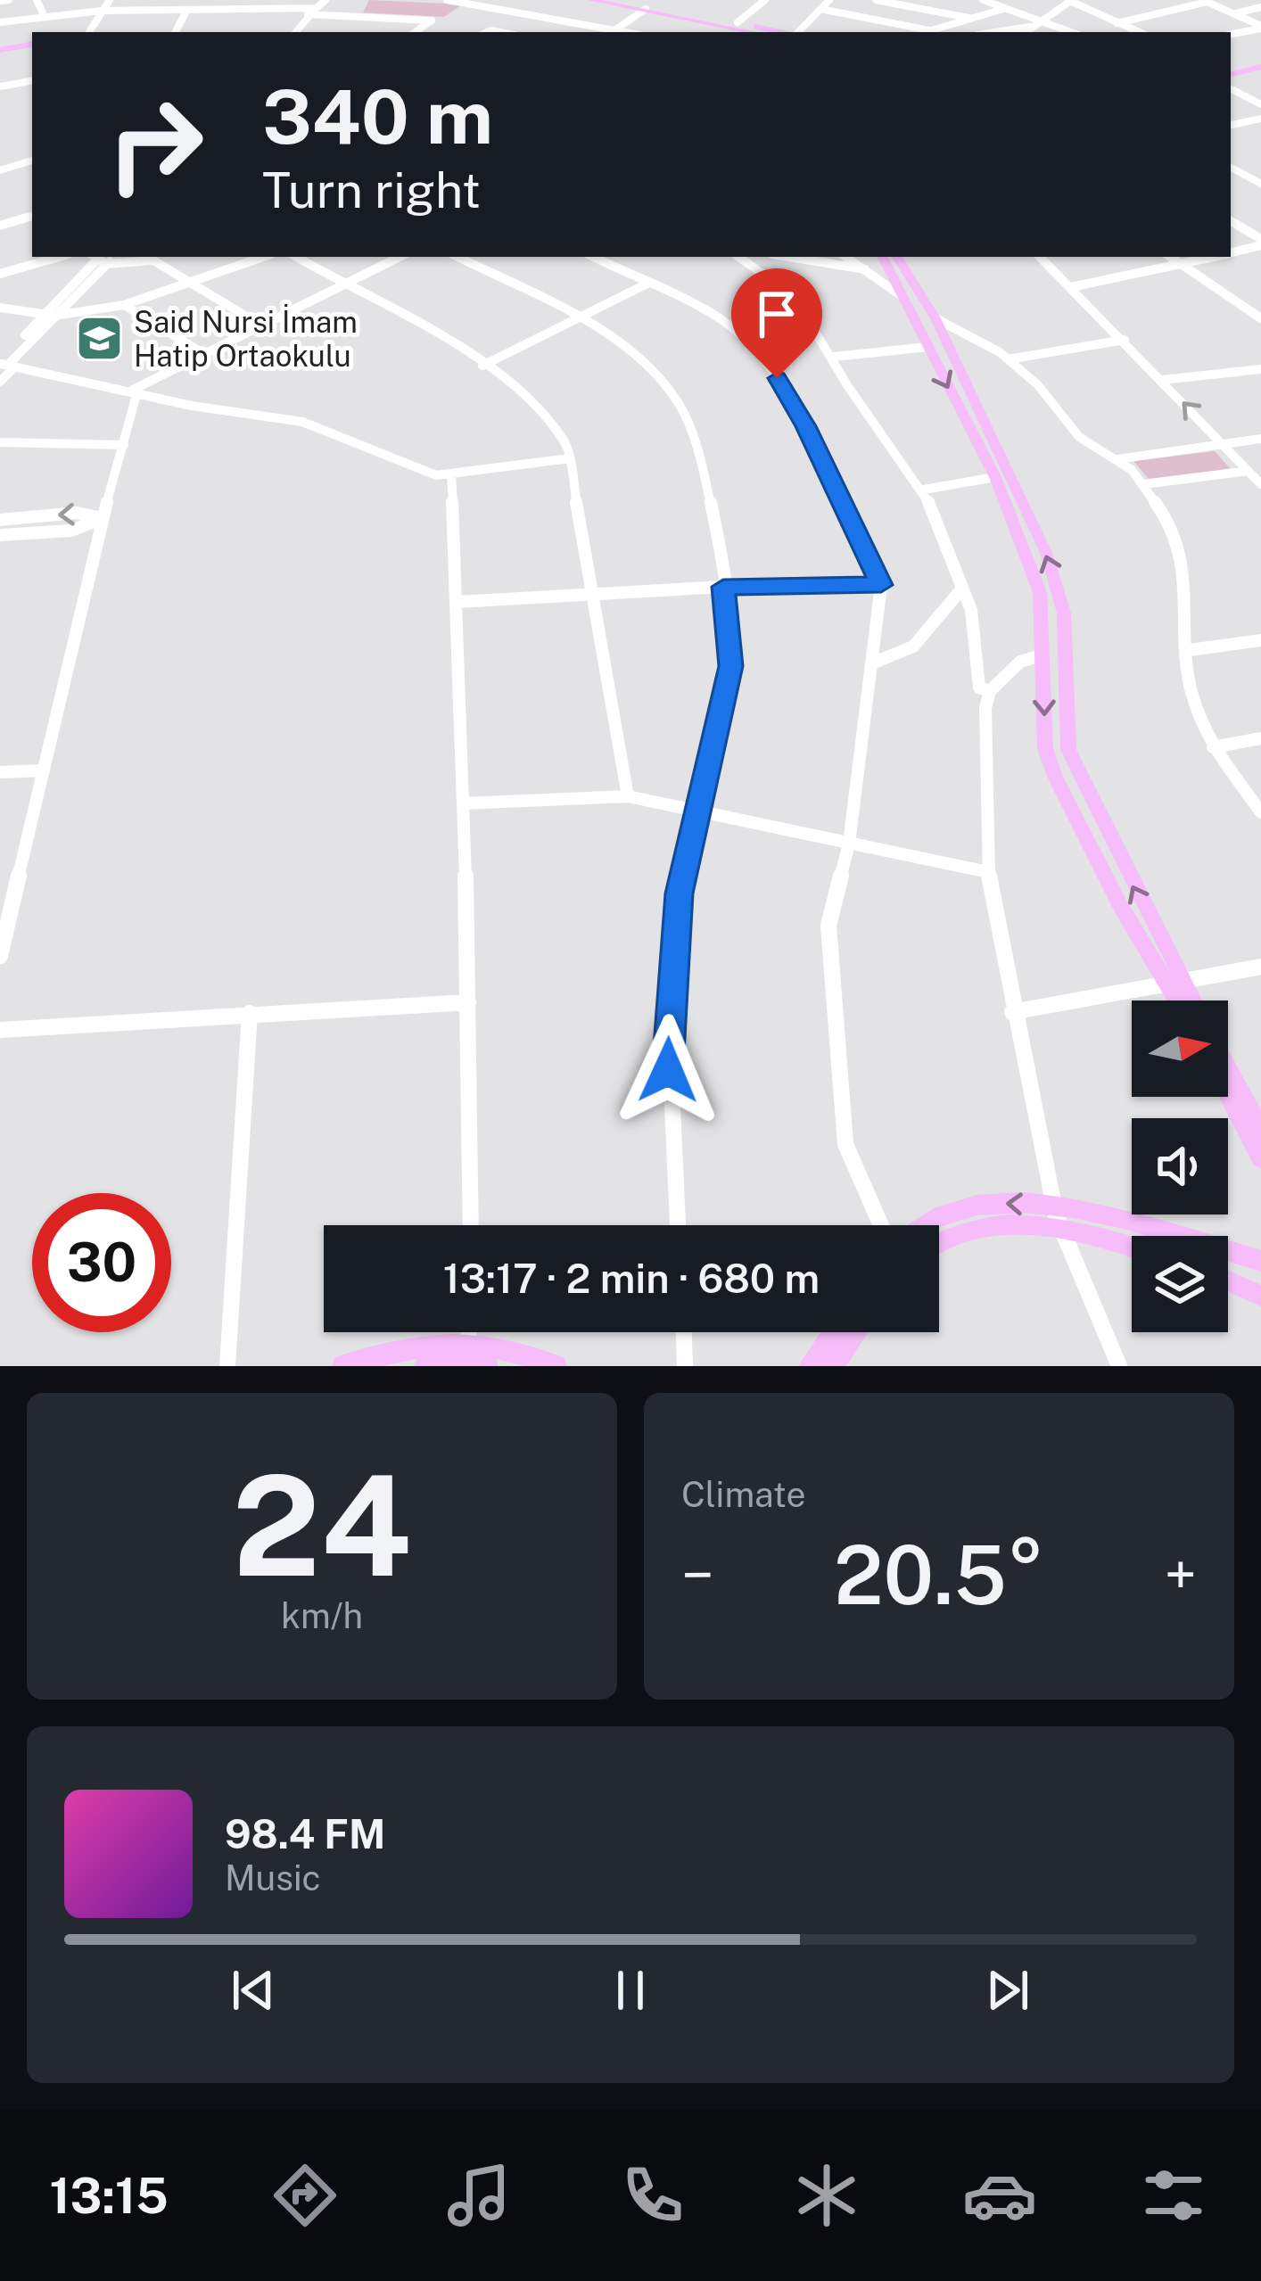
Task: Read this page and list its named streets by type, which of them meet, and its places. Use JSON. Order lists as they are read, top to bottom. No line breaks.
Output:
{"places":{"school or university":["Said Nursi İmam Hatip Ortaokulu"]},"north":"right","page":{"turn":["340 m","Turn right"],"limit":"30","trip":"13:17 · 2 min · 680 m","tile":[["24","km/h"],"Climate"],"heat":["−","20.5°","+"],"song":["98.4 FM","Music"],"tabs":"13:15"}}
